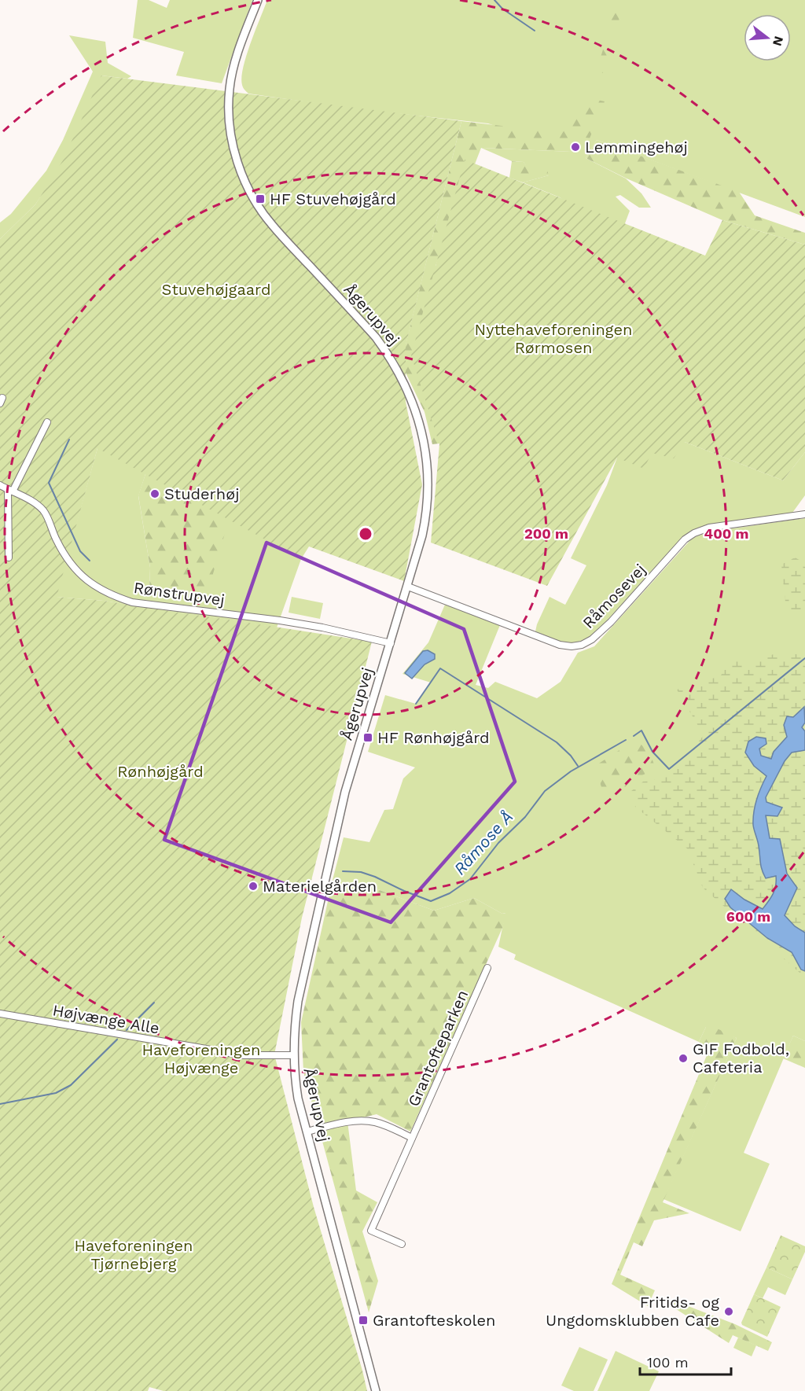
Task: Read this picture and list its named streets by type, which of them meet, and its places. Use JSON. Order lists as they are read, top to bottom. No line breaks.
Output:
{"streets":{"street":["Ågerupvej","Rønstrupvej","Råmosevej","Højvænge Alle","Grantofteparken"]},"crossings":[["Ågerupvej","Rønstrupvej"],["Ågerupvej","Råmosevej"],["Ågerupvej","Højvænge Alle"]],"water":["Råmose Å"],"parks":["Stuvehøjgaard","Nyttehaveforeningen Rørmosen","Rønhøjgård","Haveforeningen Højvænge","Haveforeningen Tjørnebjerg"],"places":{"other":["Lemmingehøj","Studerhøj","Materielgården","GIF Fodbold, Cafeteria","Fritids- og Ungdomsklubben Cafe"],"transit":["HF Stuvehøjgård","HF Rønhøjgård","Grantofteskolen"]},"scale_bar":"100 m","north":"right","rings":["200 m","400 m","600 m"]}
